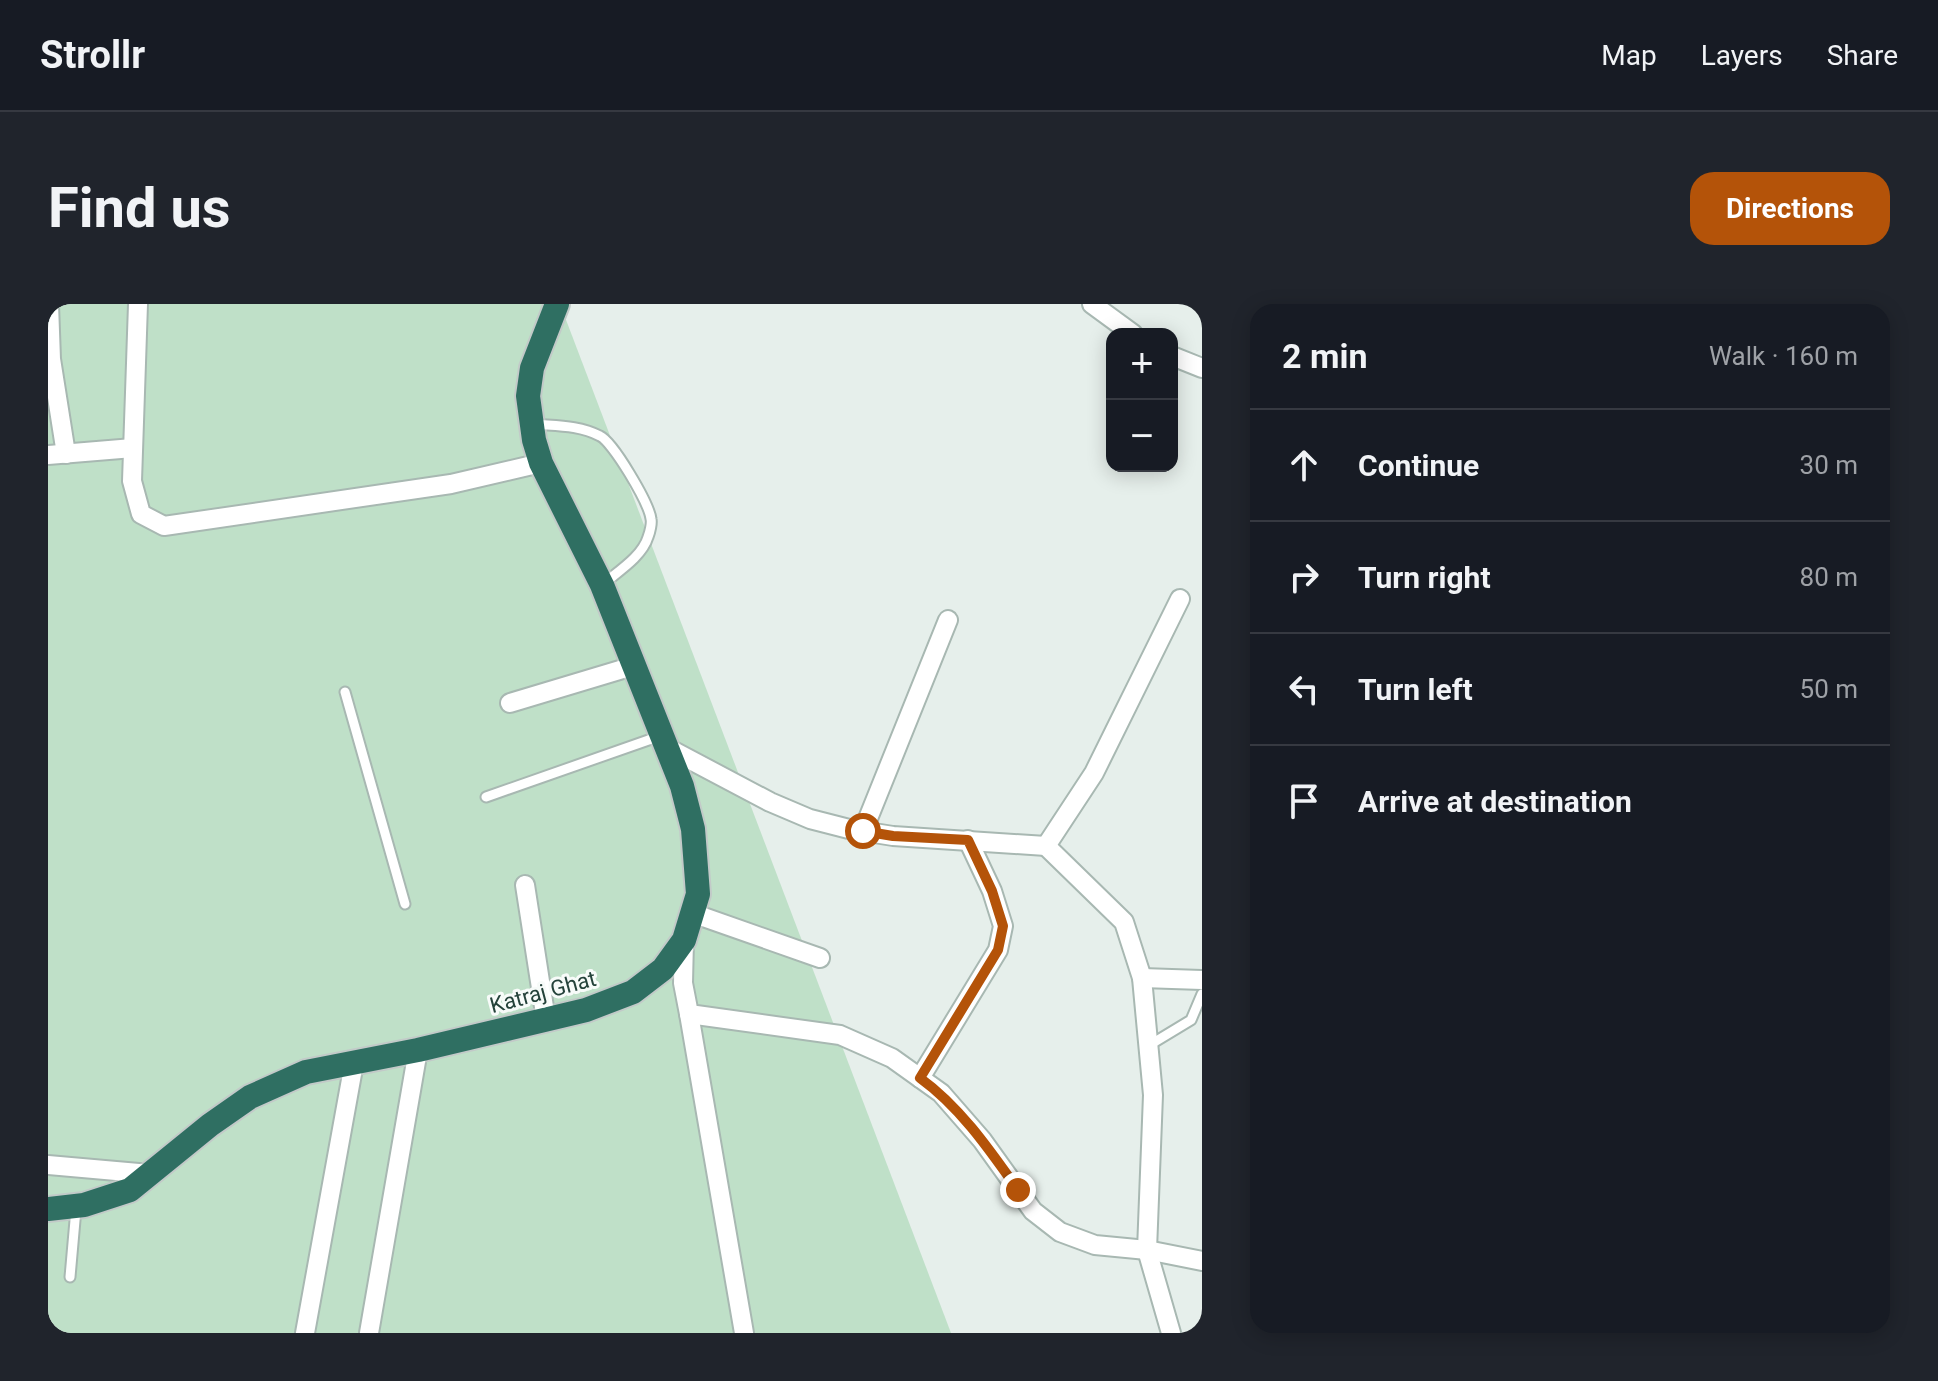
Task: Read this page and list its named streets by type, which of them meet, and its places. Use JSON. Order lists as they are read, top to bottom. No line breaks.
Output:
{"streets":{"highway":["Katraj Ghat"]},"page":{"header":"Strollr","nav":["Map","Layers","Share"],"buttons":"Directions","title":"Find us","heading":["2 min","Walk · 160 m"],"map_buttons":["+","−"],"list":[["Continue","30 m"],["Turn right","80 m"],["Turn left","50 m"],"Arrive at destination"]}}
